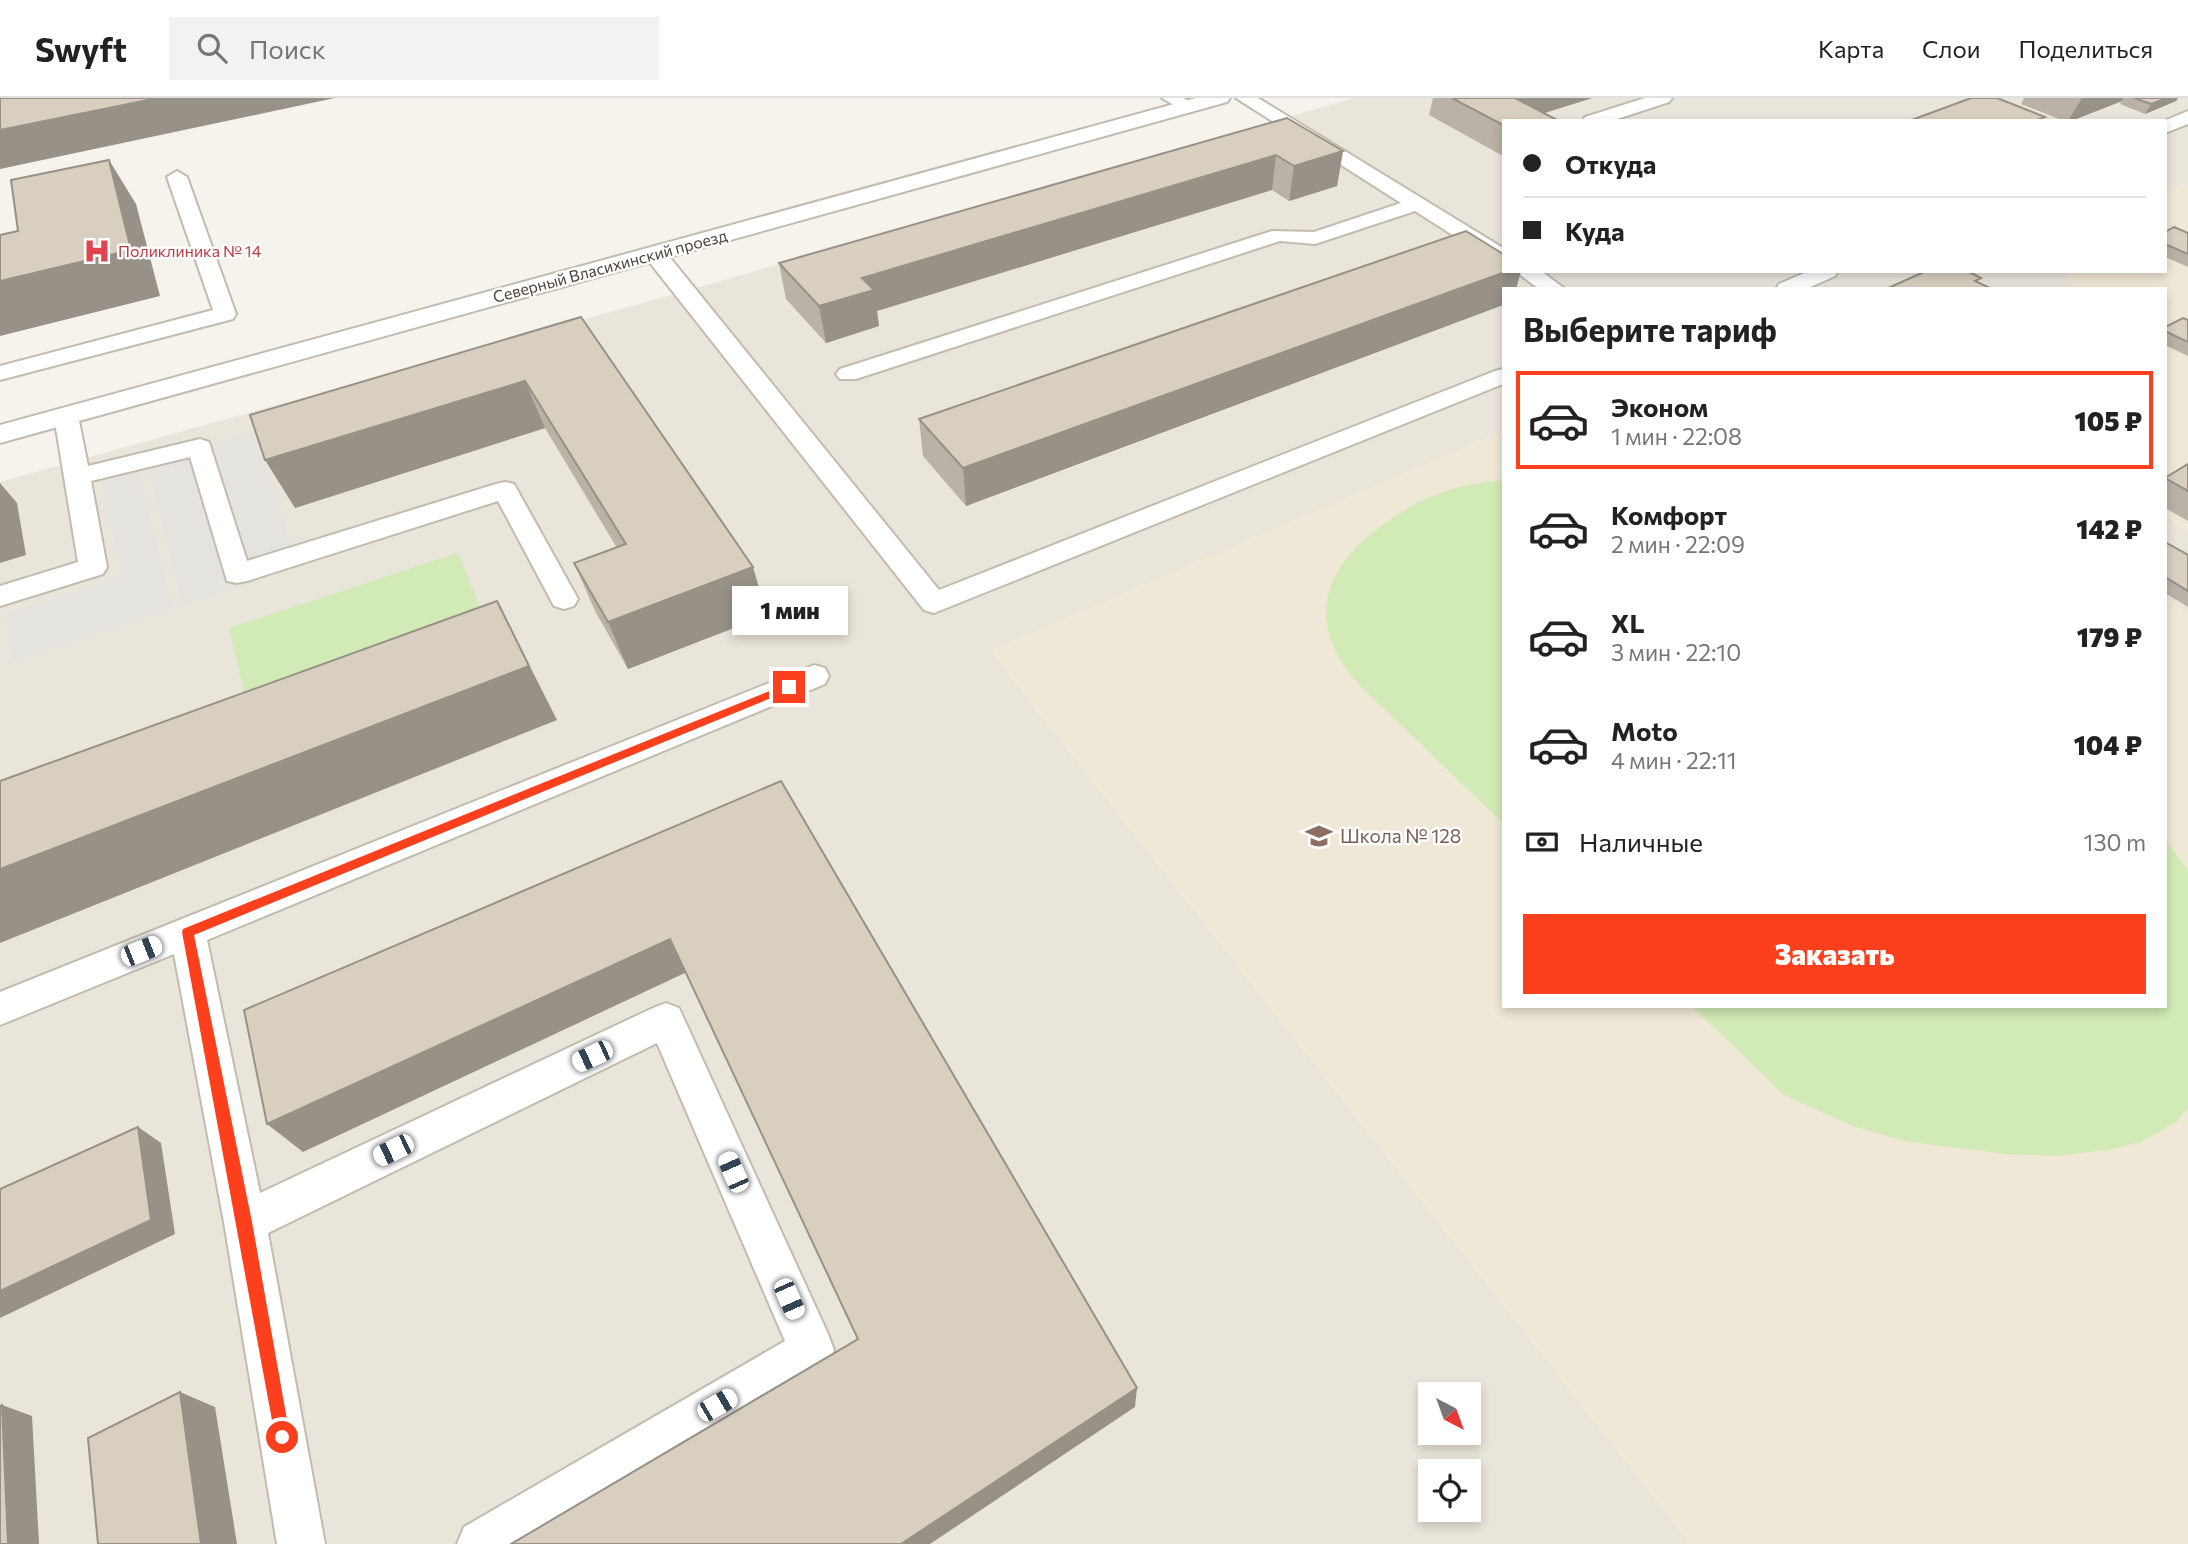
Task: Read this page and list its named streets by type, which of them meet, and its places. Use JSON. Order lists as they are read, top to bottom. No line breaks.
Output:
{"streets":{"street":["Северный Власихинский проезд"]},"places":{"hospital":["Поликлиника № 14"],"school or university":["Школа № 128"]},"north":"bottom right","page":{"header":"Swyft","search":"Поиск","nav":["Карта","Слои","Поделиться"],"banner":["Откуда","Куда"],"heading":"Выберите тариф","list":[{"name":"Эконом","note":"1 мин · 22:08","value":"105 ₽"},{"name":"Комфорт","note":"2 мин · 22:09","value":"142 ₽"},{"name":"XL","note":"3 мин · 22:10","value":"179 ₽"},{"name":"Moto","note":"4 мин · 22:11","value":"104 ₽"}],"bubble":"1 мин","pay":["Наличные","130 m"],"buttons":"Заказать"}}
